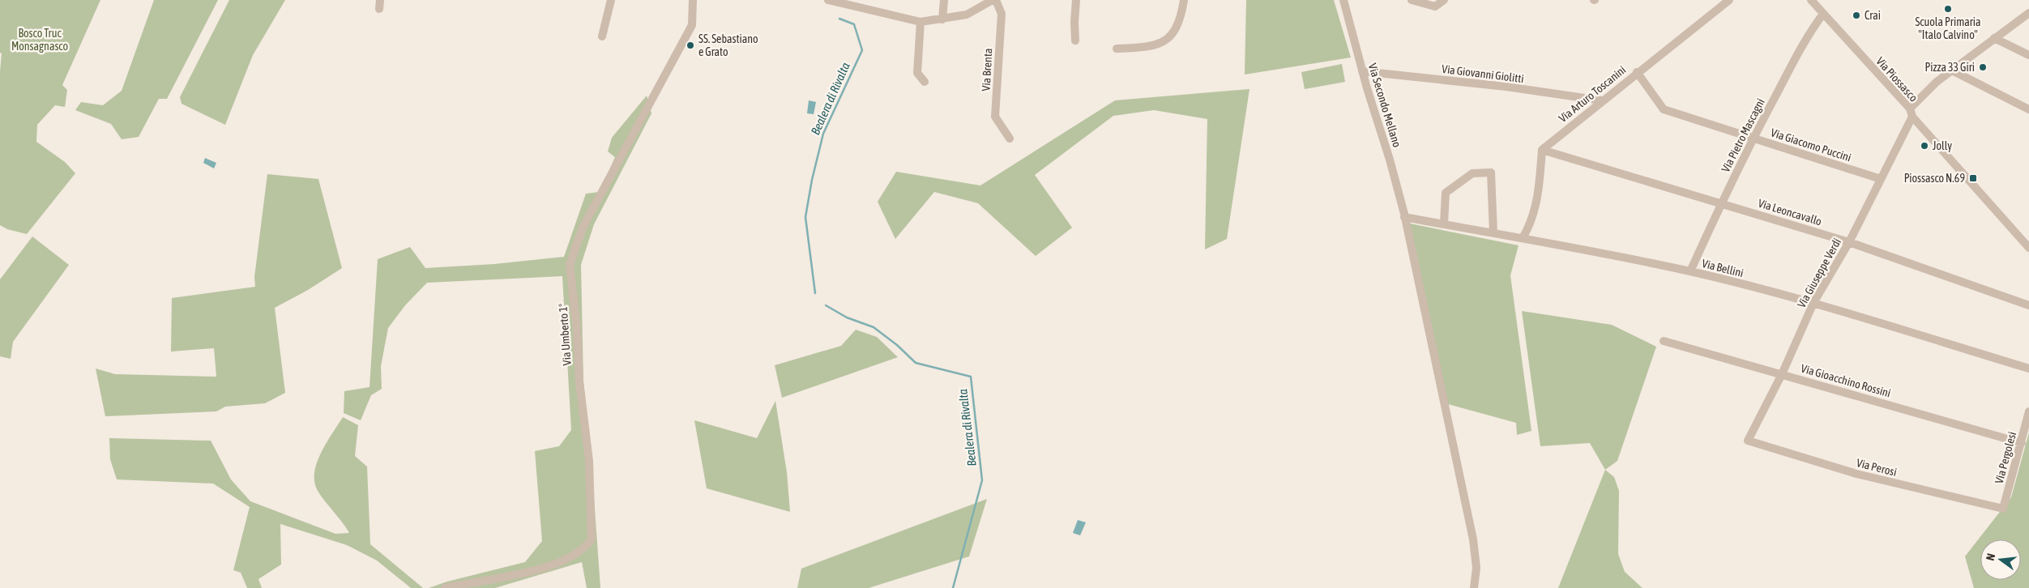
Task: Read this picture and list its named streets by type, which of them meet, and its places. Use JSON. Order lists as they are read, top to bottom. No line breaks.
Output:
{"streets":{"street":["Via Brenta","Via Giovanni Giolitti","Via Piossasco","Via Arturo Toscanini","Via Secondo Mellano","Via Pietro Mascagni","Via Giacomo Puccini","Via Leoncavallo","Via Bellini","Via Giuseppe Verdi","Via Umberto 1°","Via Gioacchino Rossini","Via Pergolesi","Via Perosi"]},"crossings":[["Via Giovanni Giolitti","Via Arturo Toscanini"],["Via Giovanni Giolitti","Via Secondo Mellano"],["Via Piossasco","Via Pietro Mascagni"],["Via Piossasco","Via Giuseppe Verdi"],["Via Arturo Toscanini","Via Giacomo Puccini"],["Via Arturo Toscanini","Via Leoncavallo"],["Via Secondo Mellano","Via Bellini"],["Via Pietro Mascagni","Via Giacomo Puccini"],["Via Pietro Mascagni","Via Leoncavallo"],["Via Pietro Mascagni","Via Bellini"],["Via Giacomo Puccini","Via Giuseppe Verdi"],["Via Leoncavallo","Via Giuseppe Verdi"],["Via Bellini","Via Giuseppe Verdi"],["Via Giuseppe Verdi","Via Gioacchino Rossini"],["Via Giuseppe Verdi","Via Perosi"],["Via Gioacchino Rossini","Via Pergolesi"],["Via Pergolesi","Via Perosi"]],"water":["Bealera di Rivalta"],"parks":["Bosco Truc Monsagnasco"],"places":{"other":["Scuola Primaria \"Italo Calvino\"","Crai","SS. Sebastiano e Grato","Pizza 33 Giri","Jolly"],"transit":["Piossasco N.69"]},"north":"left"}
